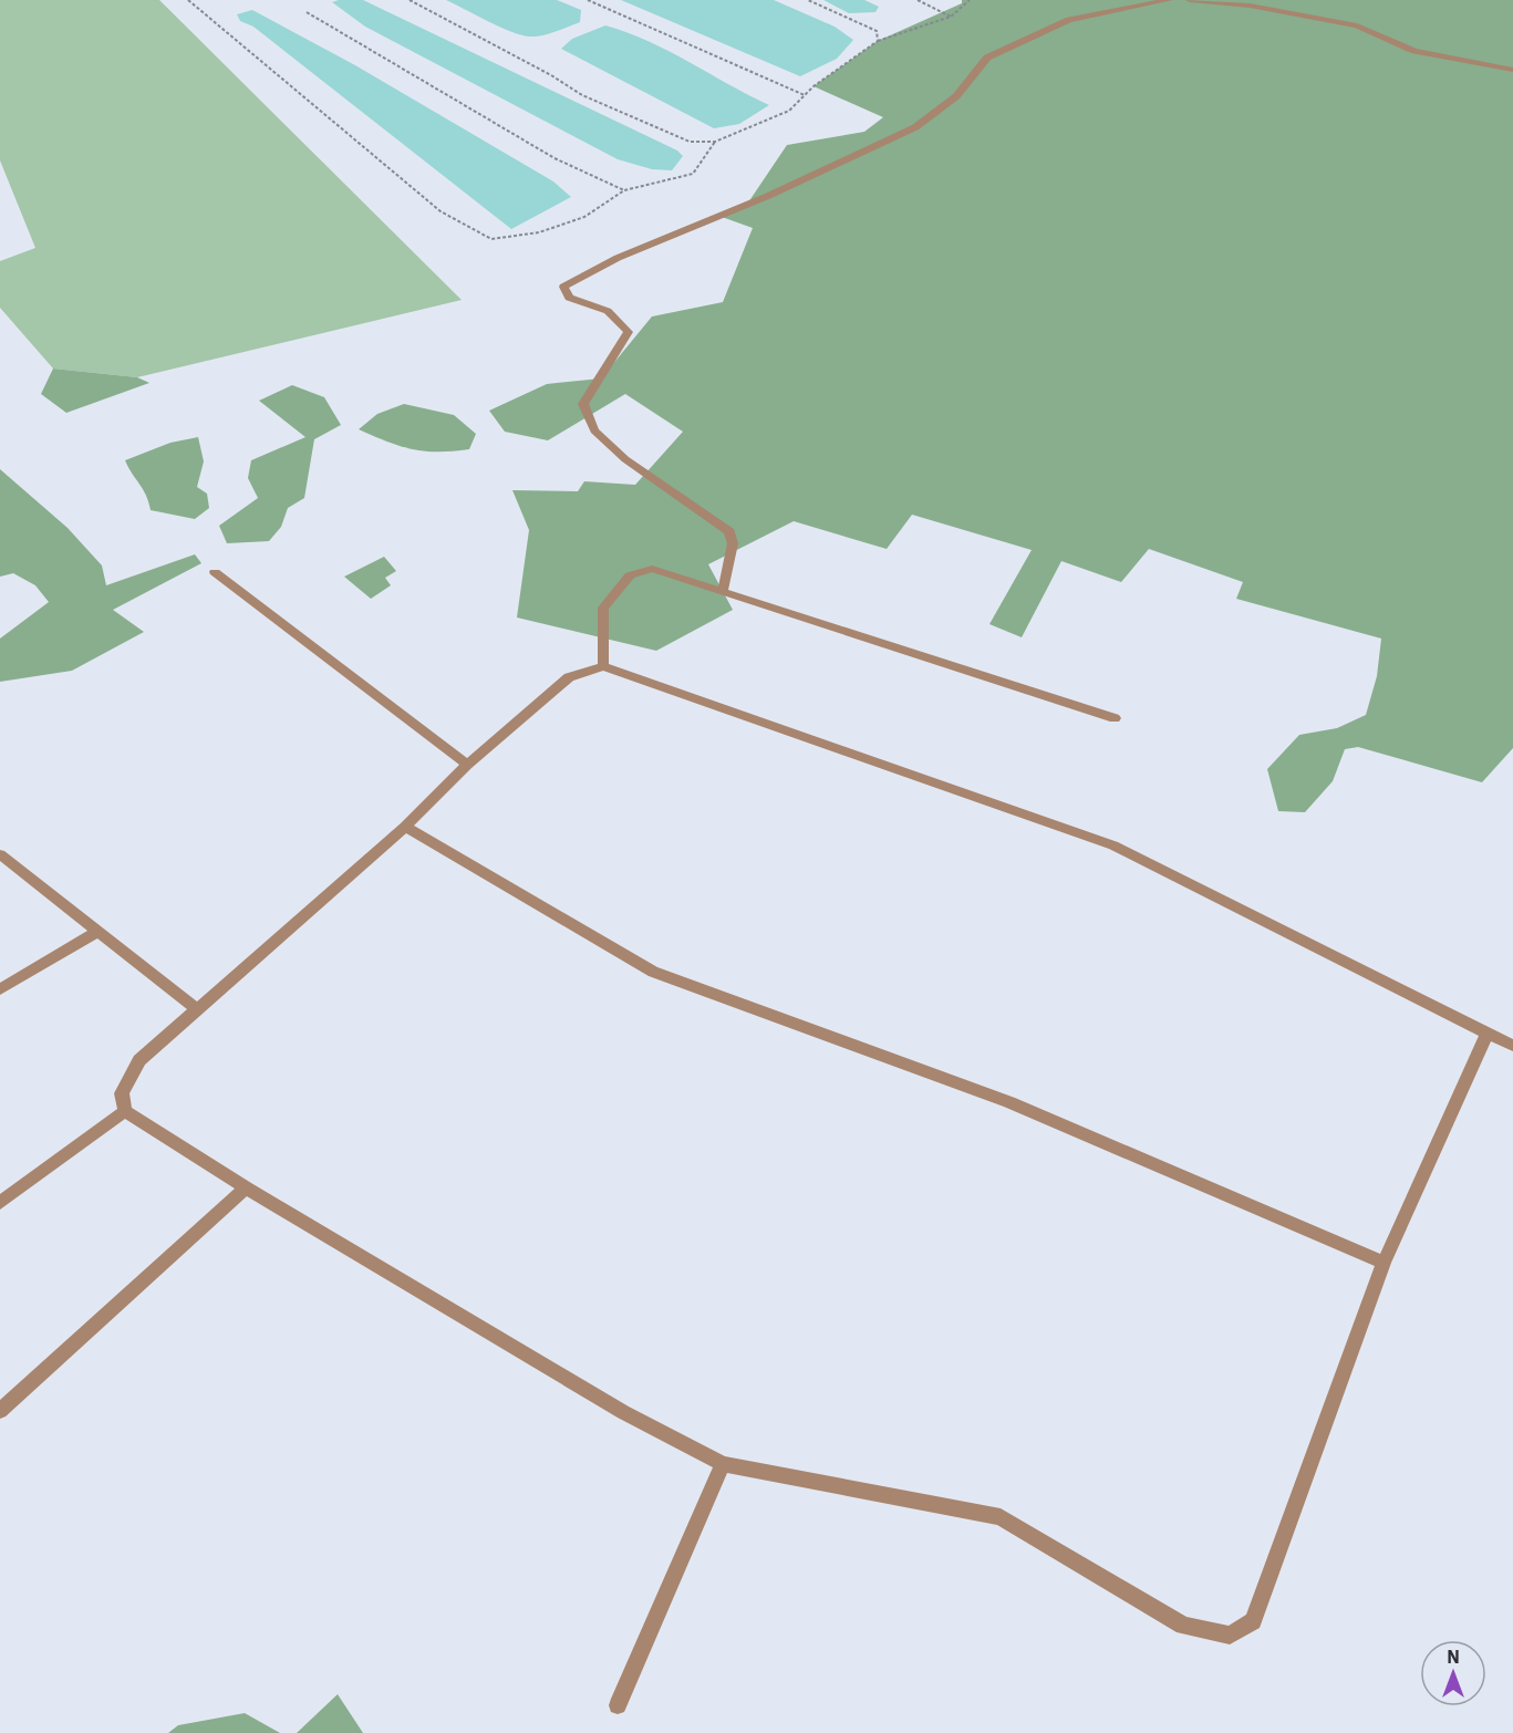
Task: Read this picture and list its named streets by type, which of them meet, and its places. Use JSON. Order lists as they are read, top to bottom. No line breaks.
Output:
{"north":"top"}
